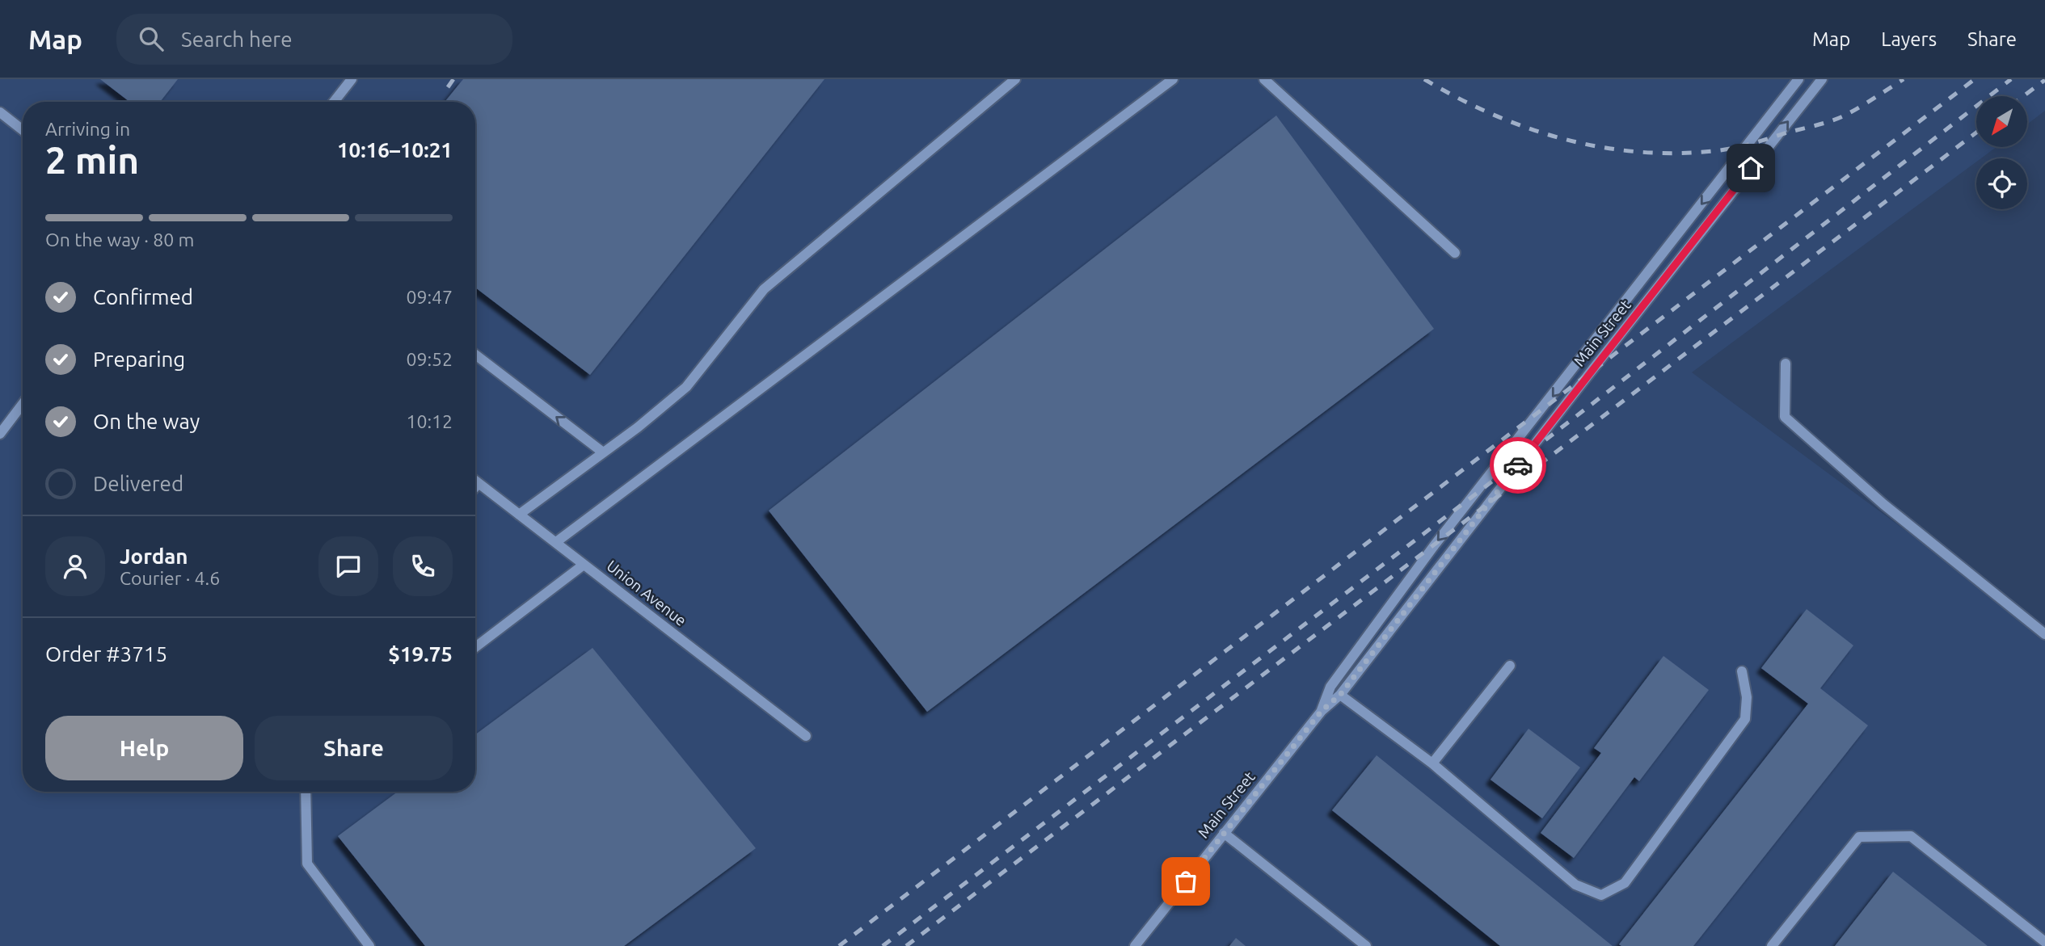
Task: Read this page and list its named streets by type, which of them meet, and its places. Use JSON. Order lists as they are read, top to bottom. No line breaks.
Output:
{"streets":{"street":["Main Street","Union Avenue"]},"north":"bottom left","page":{"header":"Map","search":"Search here","nav":["Map","Layers","Share"],"heading":["2 min","Arriving in","10:16–10:21"],"panel":["Jordan","Courier · 4.6","Order #3715","$19.75"],"bar":"On the way · 80 m","list":[["Confirmed","09:47"],["Preparing","09:52"],["On the way","10:12"],"Delivered"],"buttons":["Help","Share"]}}
